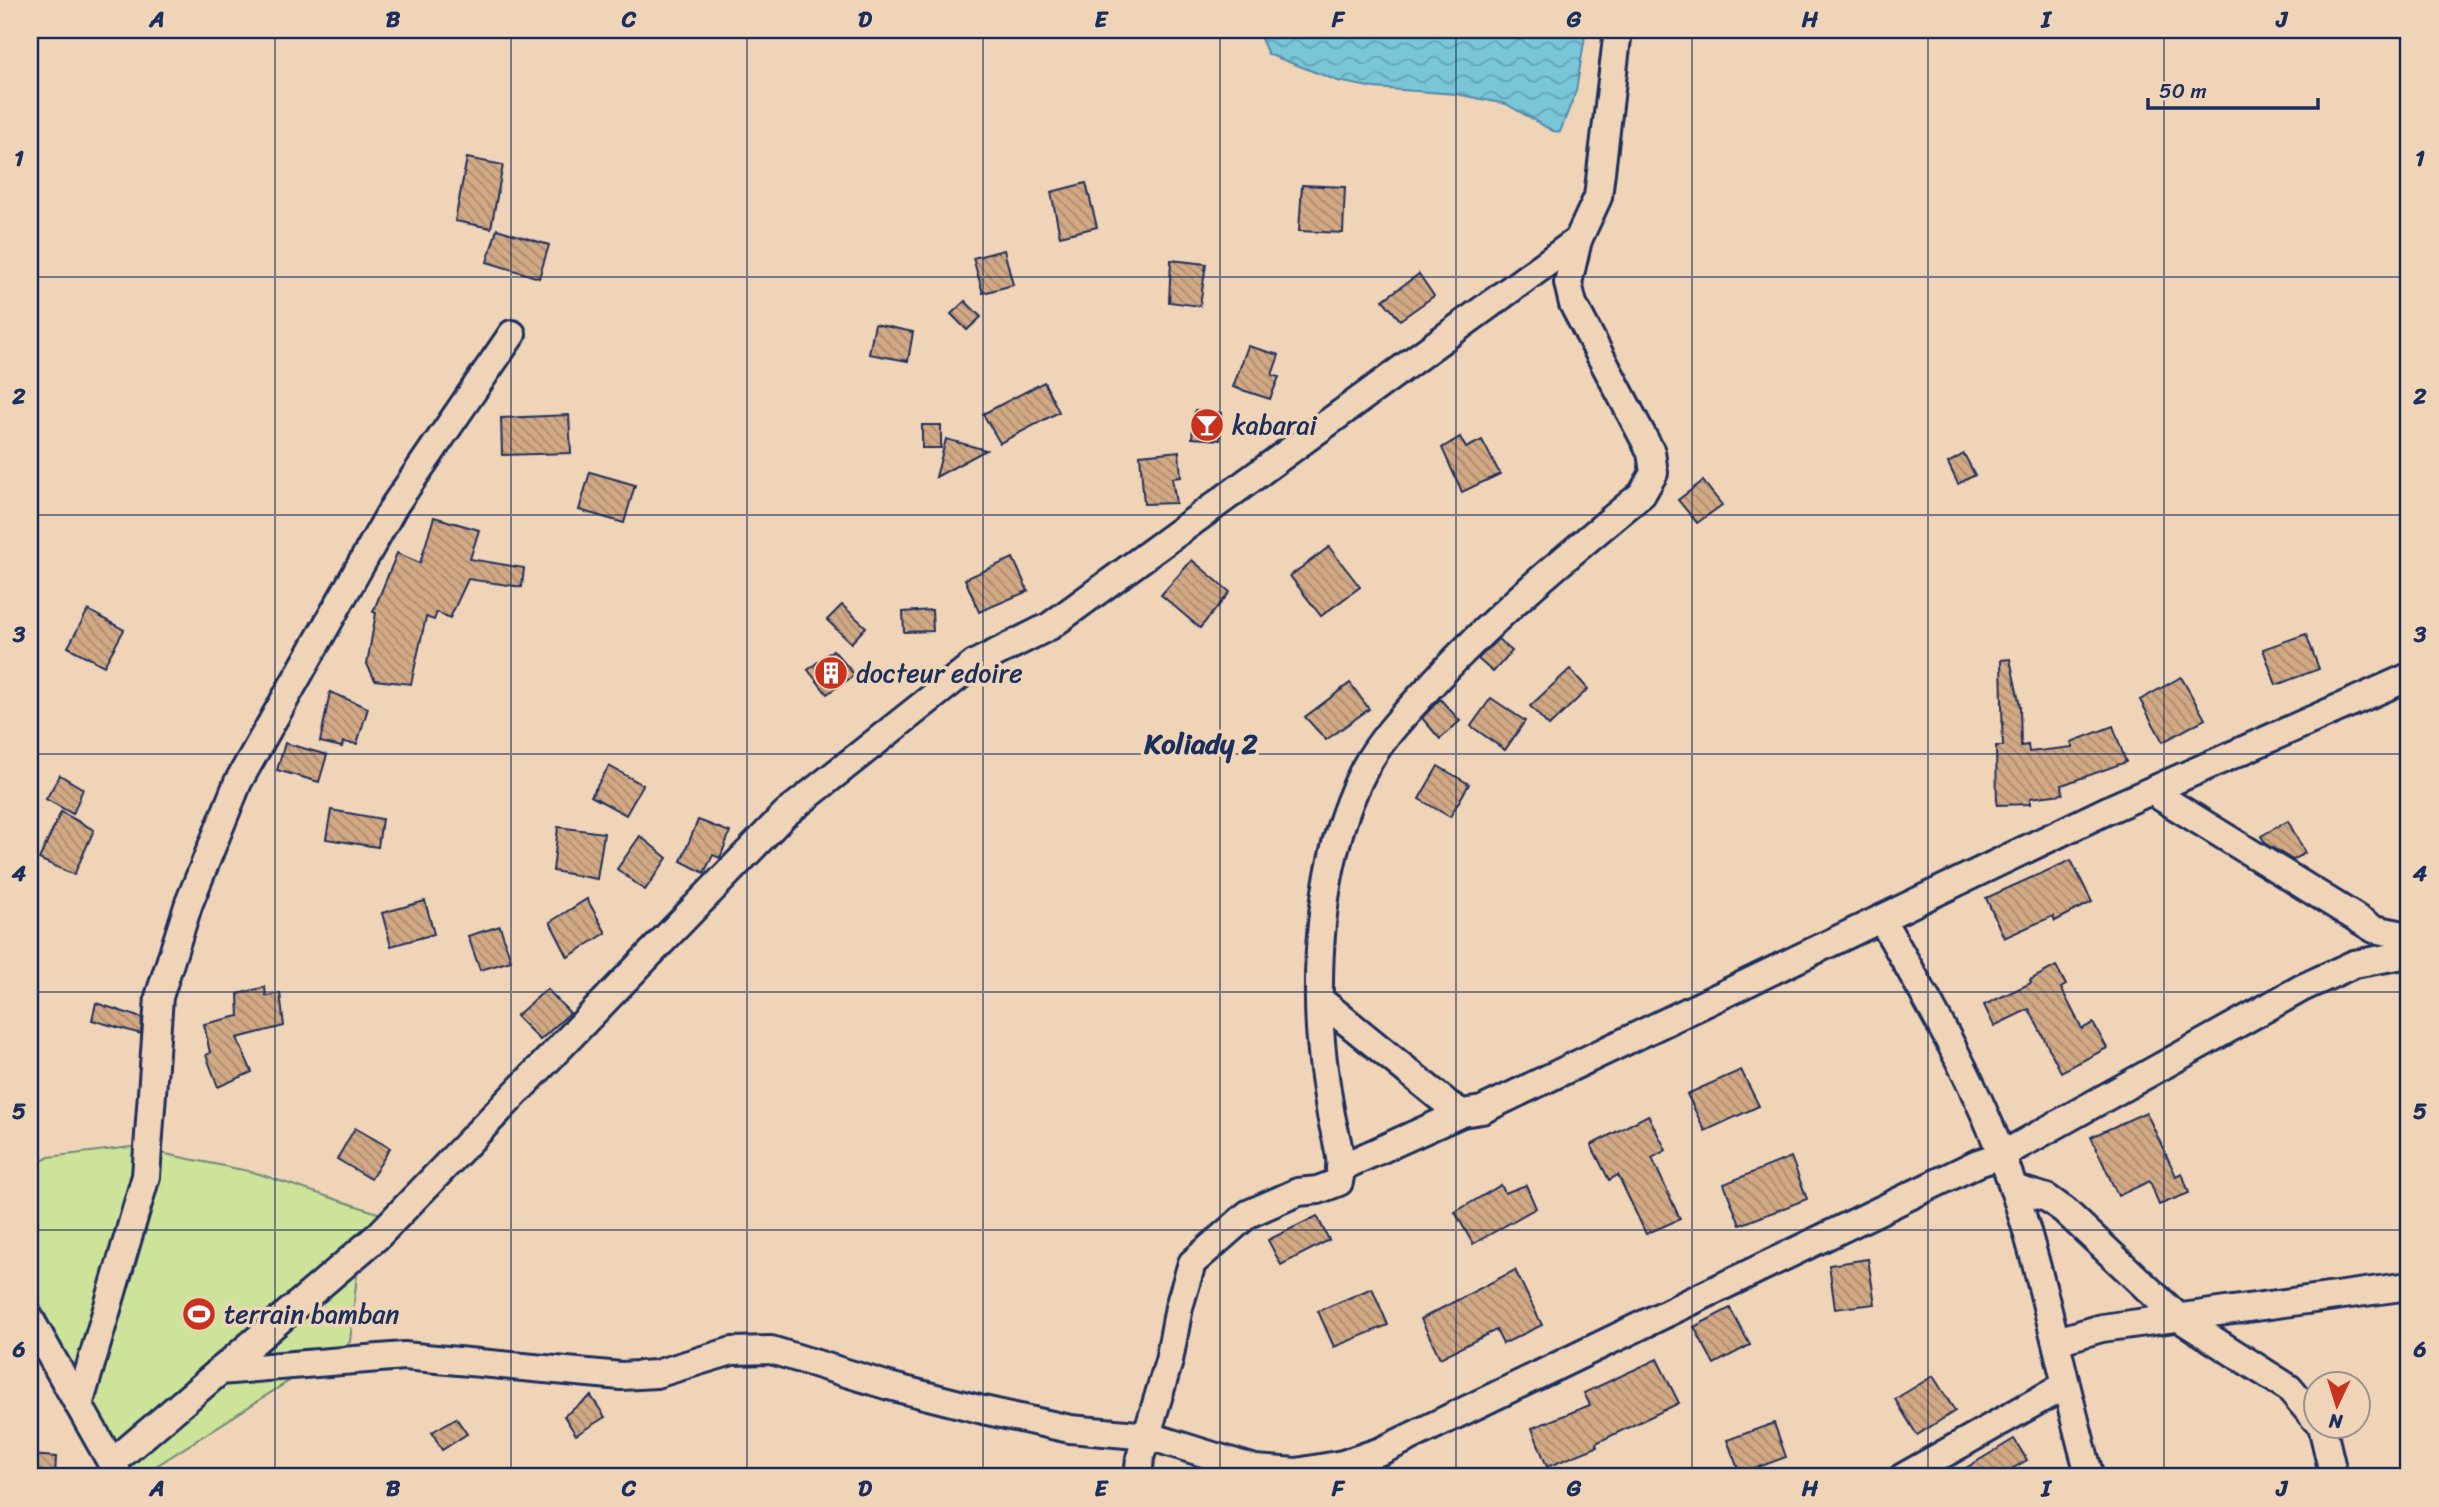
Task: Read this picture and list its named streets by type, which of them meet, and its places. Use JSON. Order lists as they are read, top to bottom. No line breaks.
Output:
{"districts":["Koliady 2"],"places":{"bar":["kabarai"],"building":["docteur edoire"],"sports":["terrain bamban"]},"scale_bar":"50 m","north":"bottom","grid":{"columns":["A","B","C","D","E","F","G","H","I","J"],"rows":["1","2","3","4","5","6"]}}
